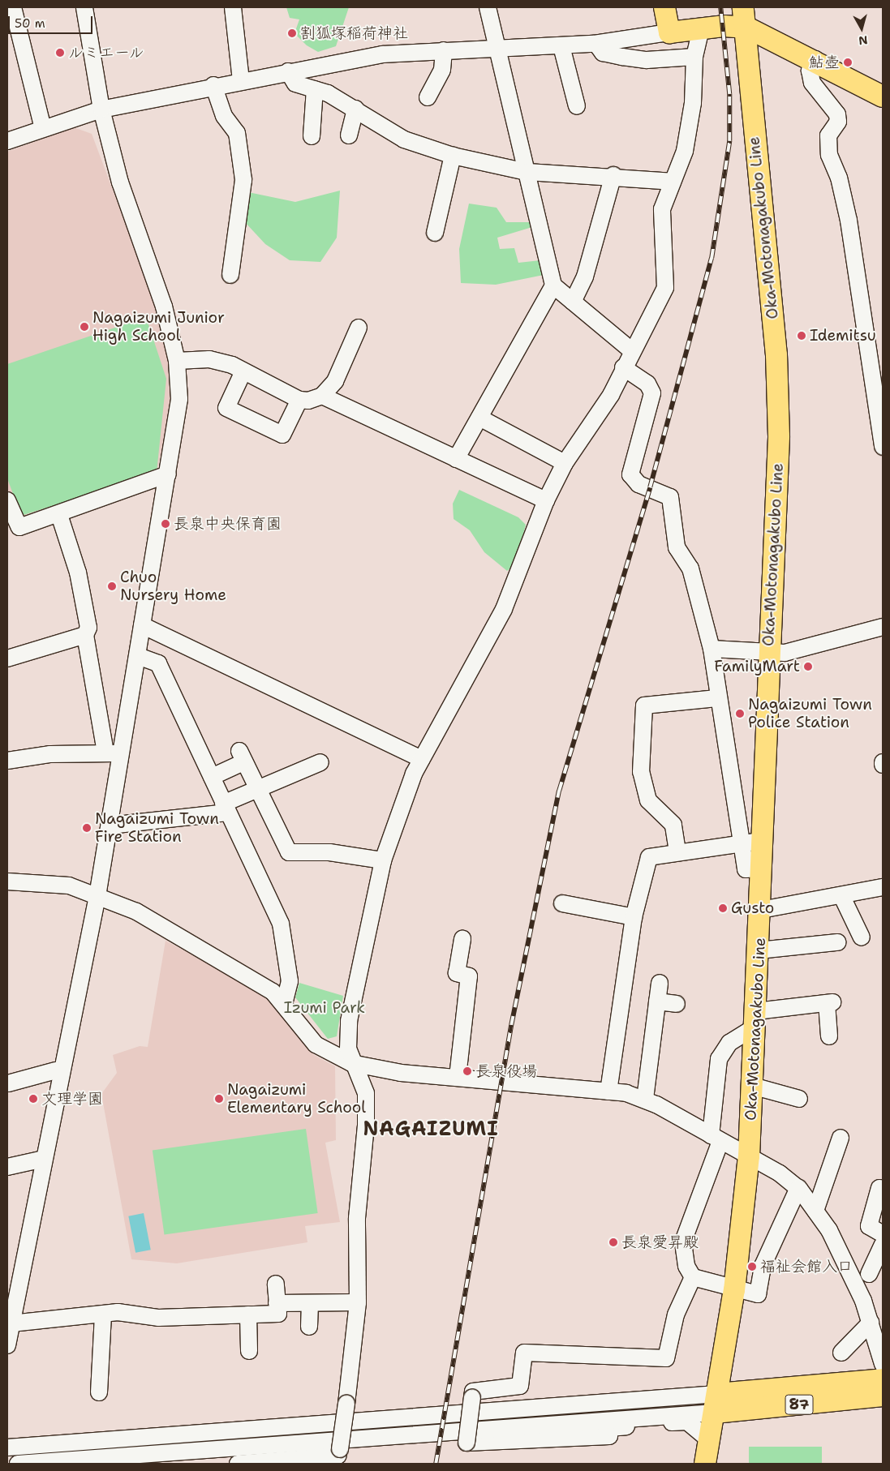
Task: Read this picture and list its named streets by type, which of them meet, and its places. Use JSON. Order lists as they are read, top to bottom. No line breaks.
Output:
{"streets":{"main road":["Oka-Motonagakubo Line","87"]},"crossings":[["Oka-Motonagakubo Line","87"]],"districts":["NAGAIZUMI"],"parks":["Izumi Park"],"places":["割狐塚稲荷神社","ルミエール","鮎壺","Nagaizumi Junior High School","Idemitsu","長泉中央保育園","Chuo Nursery Home","FamilyMart","Nagaizumi Town Police Station","Nagaizumi Town Fire Station","Gusto","長泉役場","文理学園","Nagaizumi Elementary School","長泉愛昇殿","福祉会館入口"],"scale_bar":"50 m","north":"bottom"}
